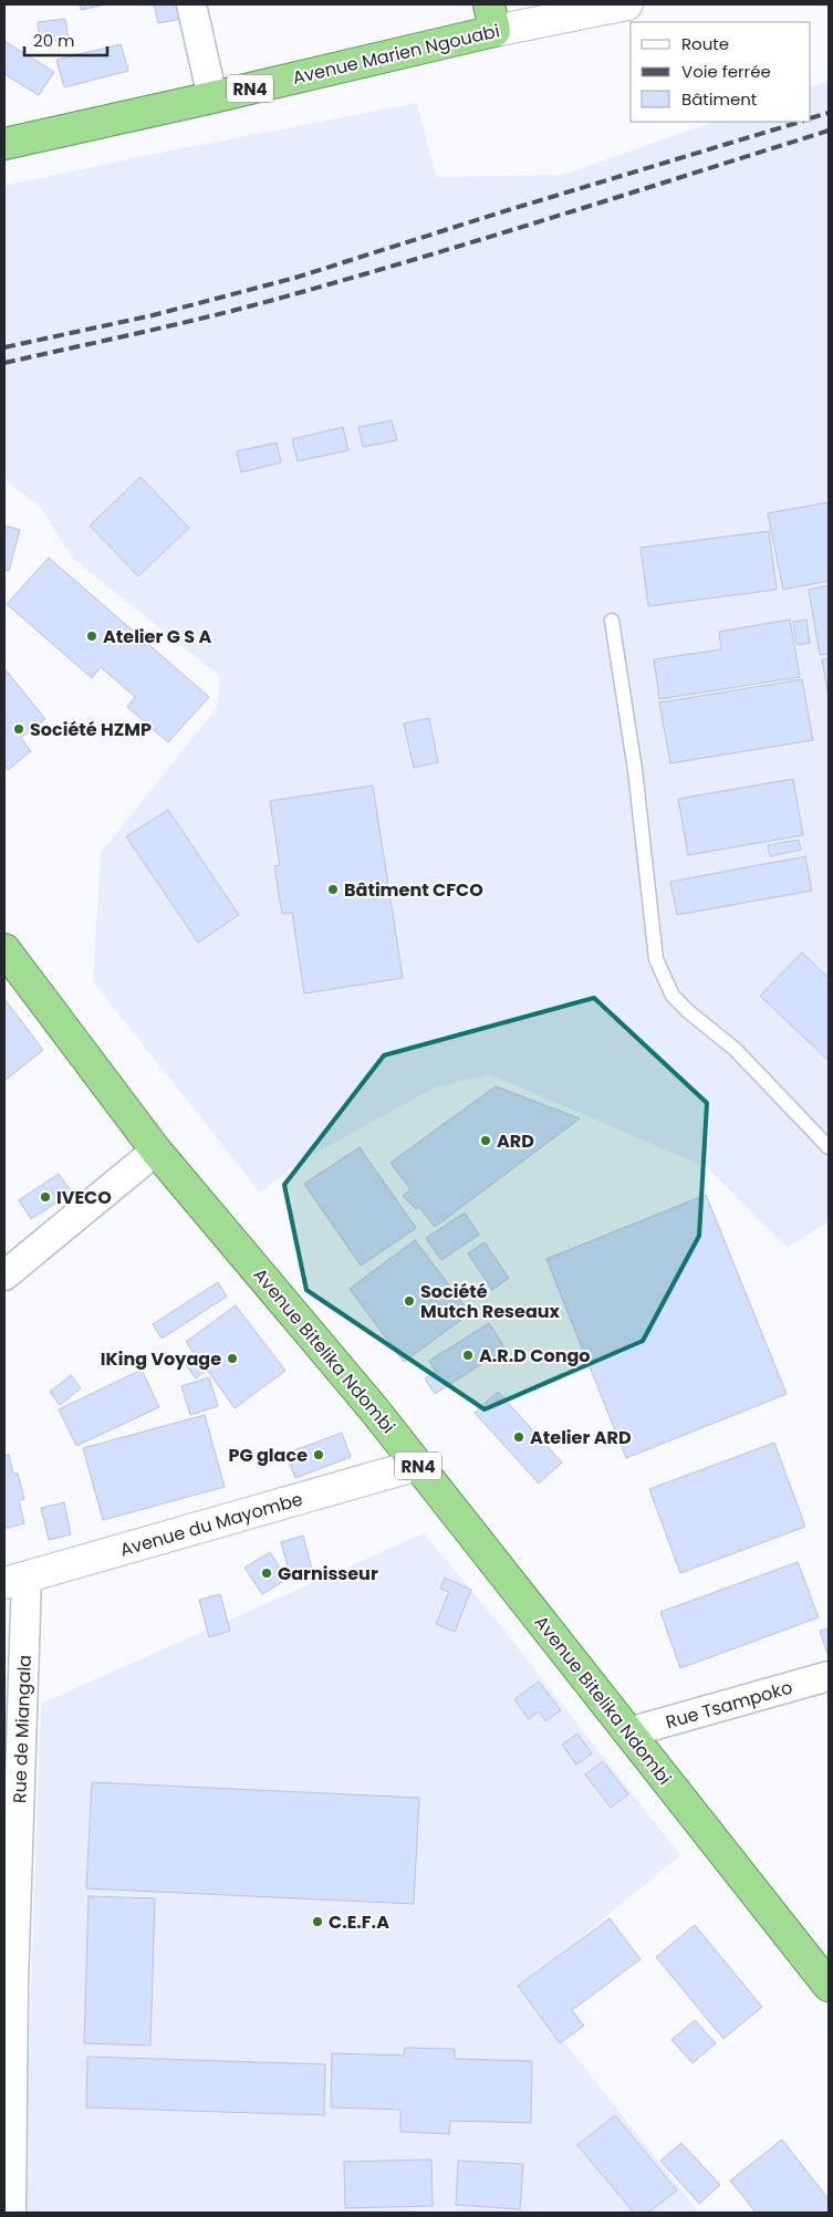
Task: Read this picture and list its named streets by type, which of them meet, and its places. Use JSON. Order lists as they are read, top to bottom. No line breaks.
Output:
{"streets":{"highway":["Avenue Marien Ngouabi","RN4","Avenue Bitelika Ndombi"],"street":["Avenue du Mayombe","Rue Tsampoko","Rue de Miangala"]},"crossings":[["Avenue Bitelika Ndombi","Avenue du Mayombe"],["Avenue Bitelika Ndombi","Rue Tsampoko"],["Avenue du Mayombe","Rue de Miangala"]],"places":["Atelier G S A","Société HZMP","Bâtiment CFCO","ARD","IVECO","Société Mutch Reseaux","A.R.D Congo","IKing Voyage","Atelier ARD","PG glace","Garnisseur","C.E.F.A"],"legend":["Route","Voie ferrée","Bâtiment"],"scale_bar":"20 m"}
